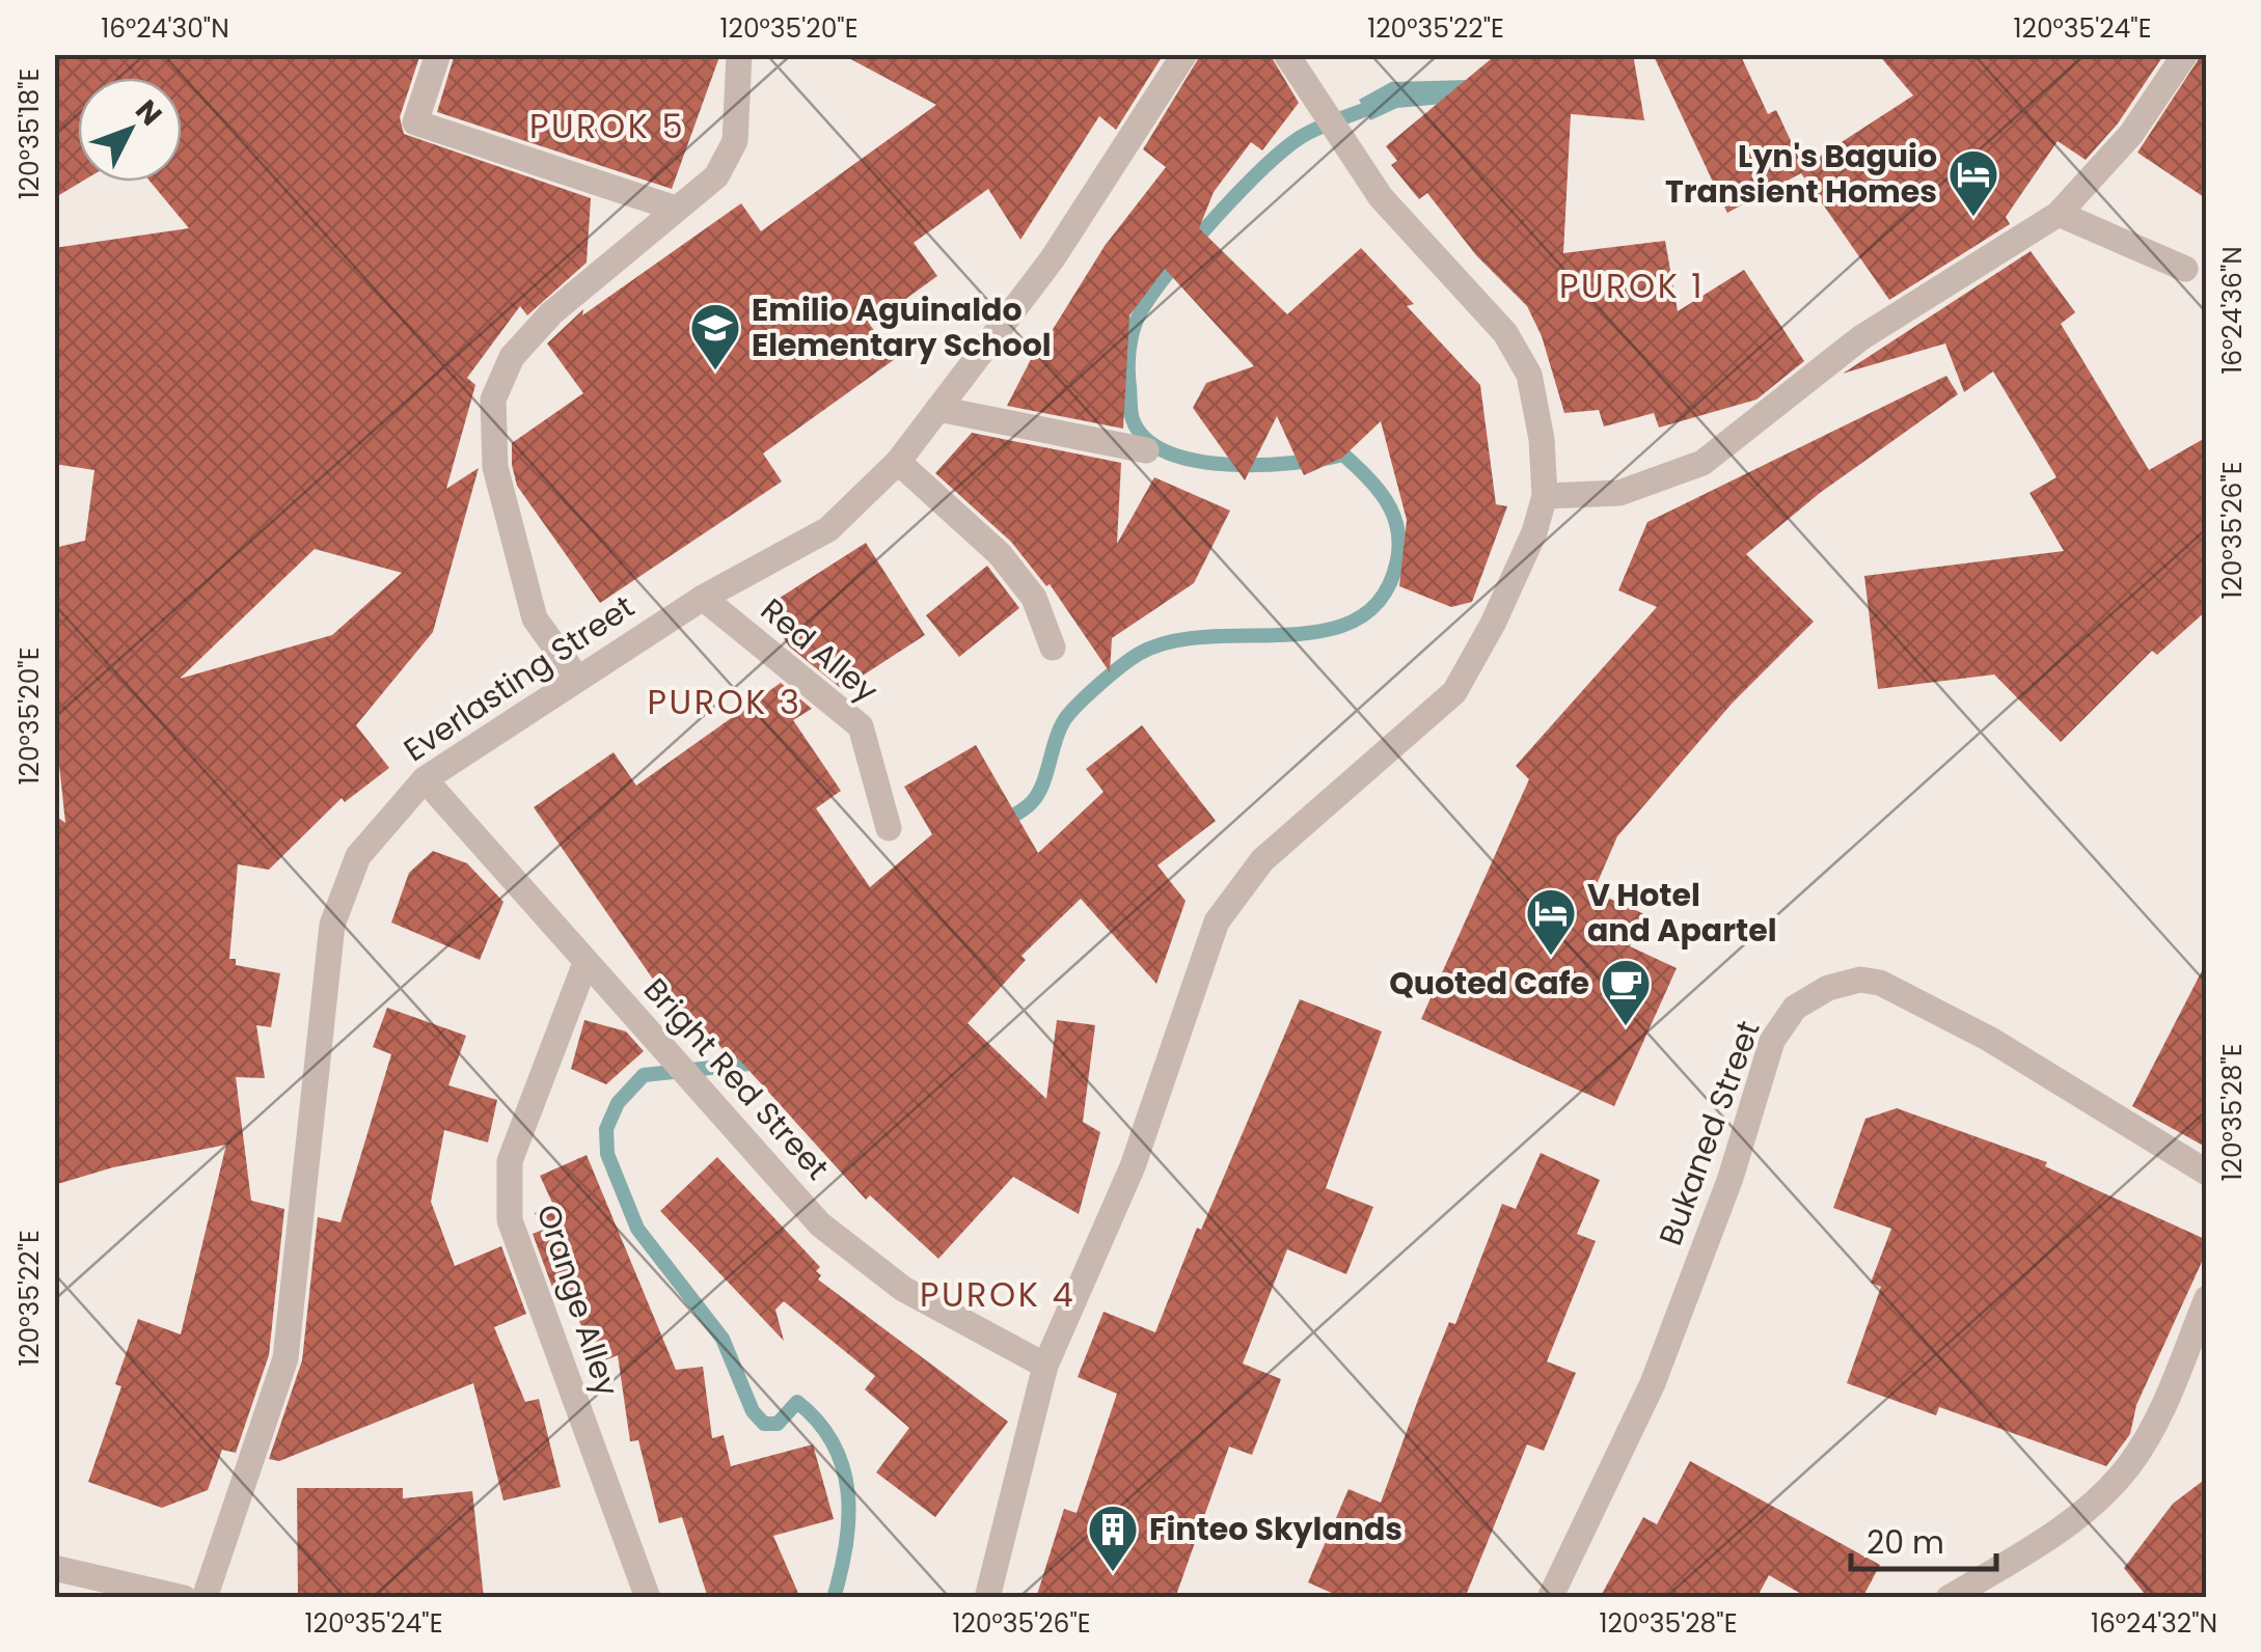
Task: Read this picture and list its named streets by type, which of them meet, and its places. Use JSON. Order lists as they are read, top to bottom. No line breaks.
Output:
{"streets":{"street":["Red Alley","Everlasting Street","Bright Red Street","Bukaned Street","Orange Alley"]},"crossings":[["Red Alley","Everlasting Street"],["Everlasting Street","Bright Red Street"],["Bright Red Street","Orange Alley"]],"districts":["PUROK 5","PUROK 1","PUROK 3","PUROK 4"],"places":{"hotel":["Lyn's Baguio Transient Homes","V Hotel and Apartel"],"school or university":["Emilio Aguinaldo Elementary School"],"cafe":["Quoted Cafe"],"building":["Finteo Skylands"]},"scale_bar":"20 m","north":"top right","coordinates":["16°24'30\"N","120°35'20\"E","120°35'22\"E","120°35'24\"E","120°35'18\"E","16°24'36\"N","120°35'26\"E","120°35'28\"E","16°24'32\"N"]}
